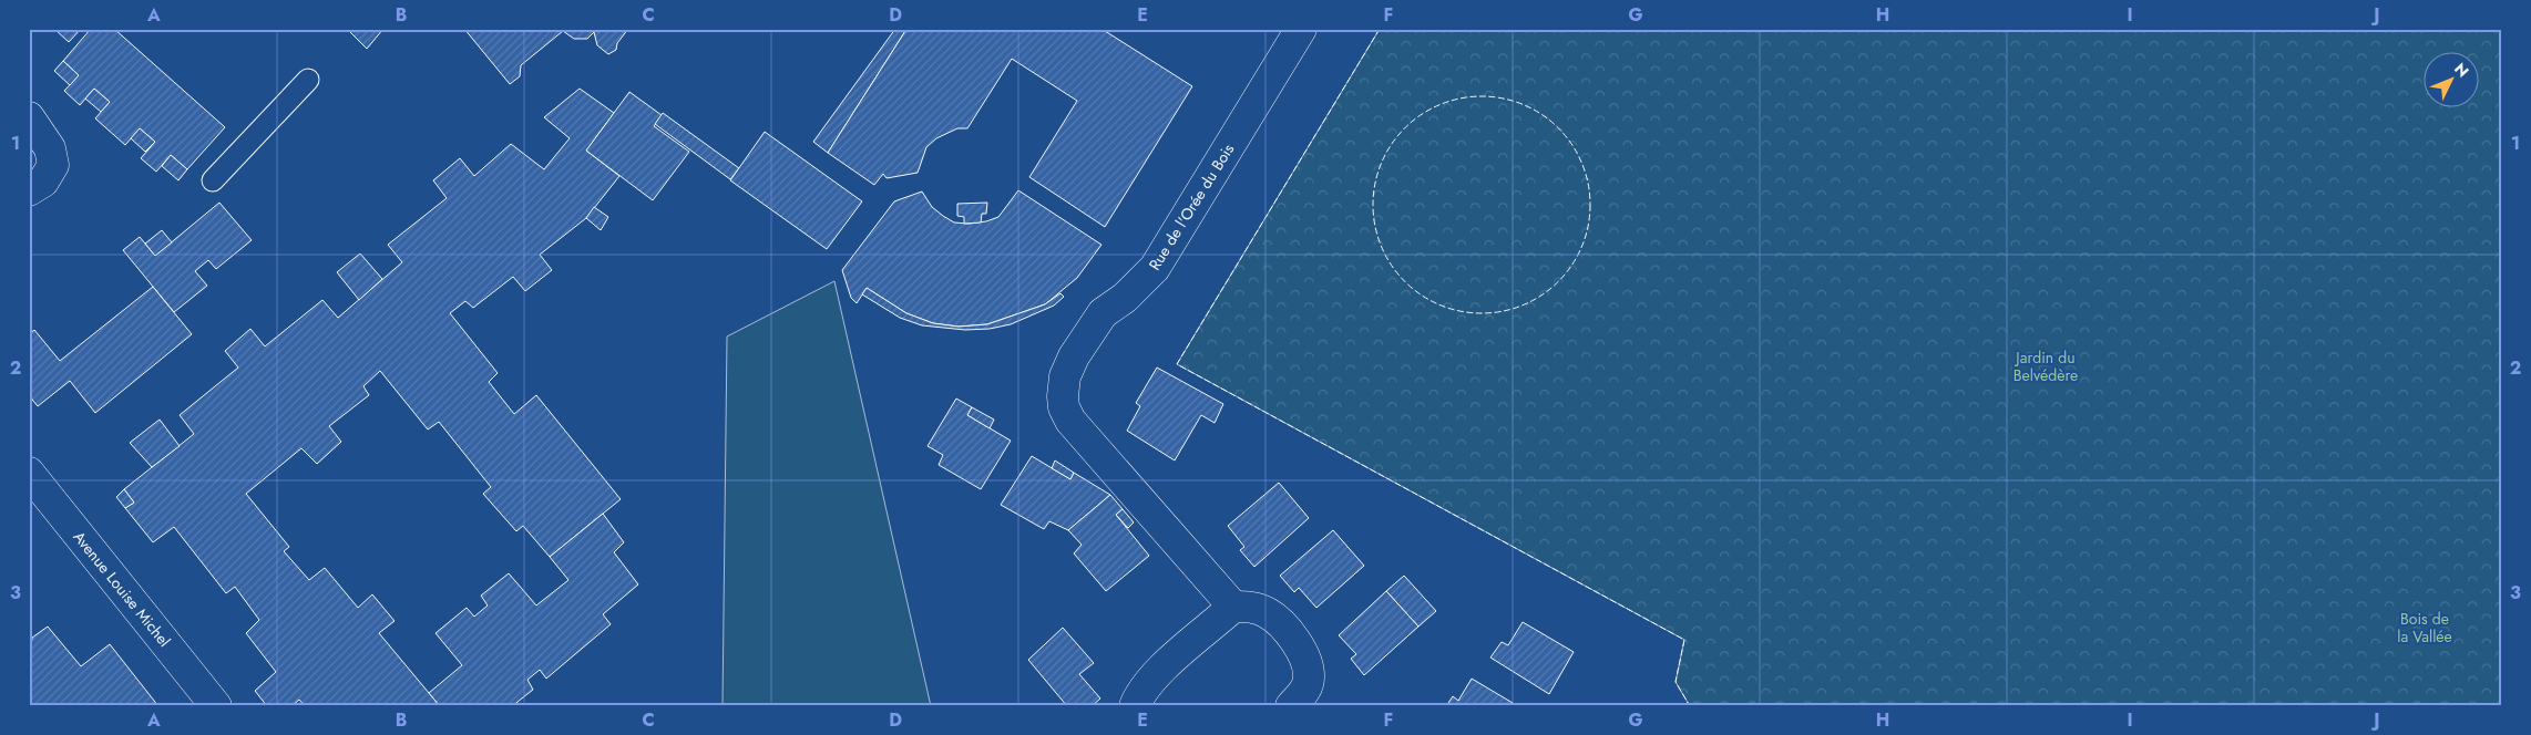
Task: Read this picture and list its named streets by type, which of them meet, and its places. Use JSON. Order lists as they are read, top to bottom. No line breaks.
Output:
{"streets":{"street":["Rue de l'Orée du Bois","Avenue Louise Michel"]},"parks":["Jardin du Belvédère","Bois de la Vallée"],"north":"top right","grid":{"columns":["A","B","C","D","E","F","G","H","I","J"],"rows":["1","2","3"]}}
